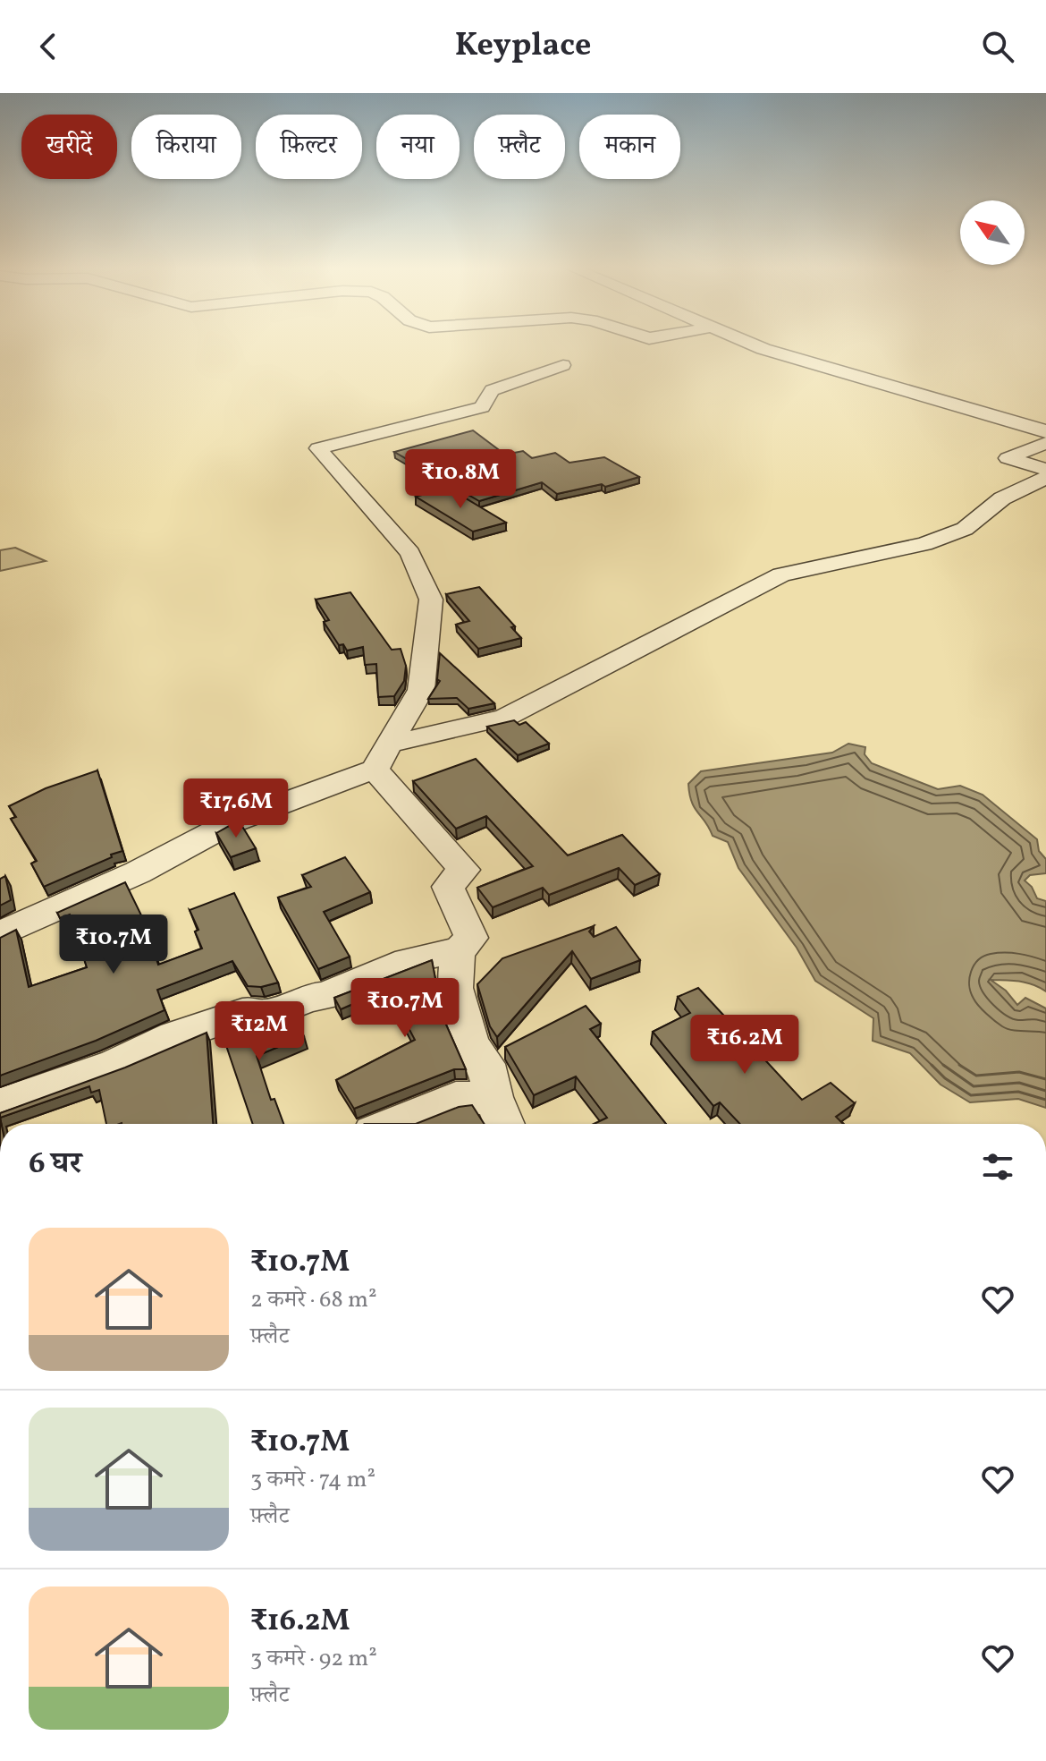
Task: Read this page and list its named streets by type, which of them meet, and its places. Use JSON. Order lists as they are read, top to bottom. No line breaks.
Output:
{"north":"top left","page":{"header":"Keyplace","chip":["खरीदें","किराया","फ़िल्टर","नया","फ़्लैट","मकान"],"price":["₹10.8M","₹17.6M","₹10.7M","₹10.7M","₹12M","₹16.2M"],"heading":"6 घर","list":[{"name":"₹10.7M","note":"2 कमरे · 68 m² · फ़्लैट"},{"name":"₹10.7M","note":"3 कमरे · 74 m² · फ़्लैट"},{"name":"₹16.2M","note":"3 कमरे · 92 m² · फ़्लैट"}]}}
